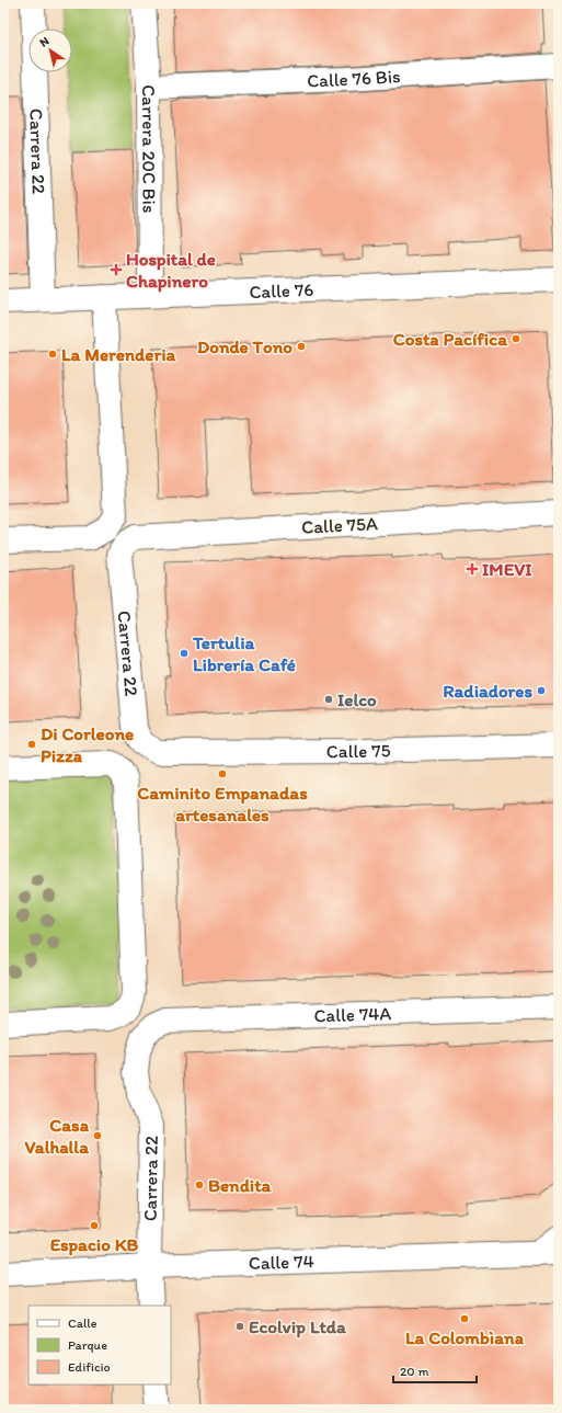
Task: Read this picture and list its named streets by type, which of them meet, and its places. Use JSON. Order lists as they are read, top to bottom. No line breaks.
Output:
{"streets":{"street":["Calle 76 Bis","Carrera 20C Bis","Carrera 22","Calle 76","Calle 75A","Calle 75","Calle 74A","Calle 74"]},"crossings":[["Calle 76 Bis","Carrera 20C Bis"],["Carrera 20C Bis","Calle 76"],["Carrera 22","Calle 76"],["Carrera 22","Calle 75A"],["Carrera 22","Calle 75"],["Carrera 22","Calle 74A"],["Carrera 22","Calle 74"]],"places":{"health":["Hospital de Chapinero","IMEVI"],"other":["Costa Pacífica","Donde Tono","La Merenderia","Tertulia Librería Café","Radiadores","Ielco","Di Corleone Pizza","Caminito Empanadas artesanales","Casa Valhalla","Bendita","Espacio KB","La Colombìana","Ecolvip Ltda"]},"legend":["Calle","Parque","Edificio"],"scale_bar":"20 m","north":"top left"}
